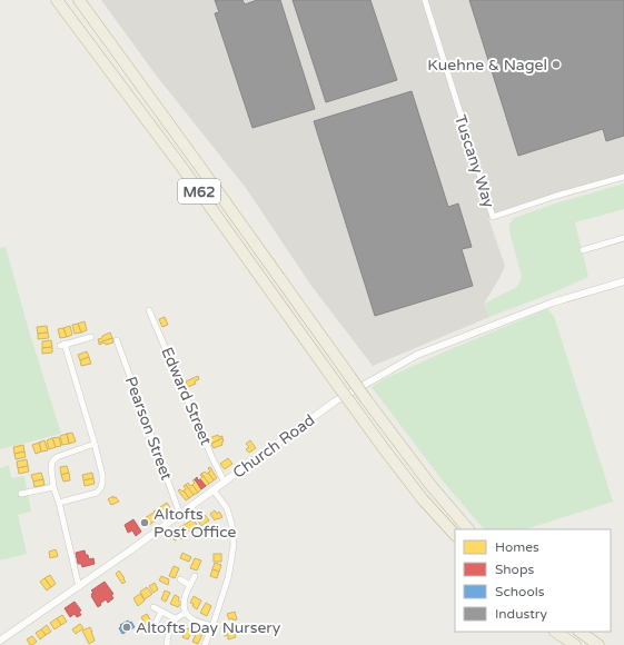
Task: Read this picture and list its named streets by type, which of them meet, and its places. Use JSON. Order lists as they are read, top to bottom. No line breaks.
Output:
{"streets":{"highway":["M62"],"street":["Tuscany Way","Edward Street","Pearson Street","Church Road"]},"crossings":[["Edward Street","Church Road"],["Pearson Street","Church Road"]],"places":["Kuehne & Nagel","Altofts Post Office","Altofts Day Nursery"],"legend":["Homes","Shops","Schools","Industry"]}
